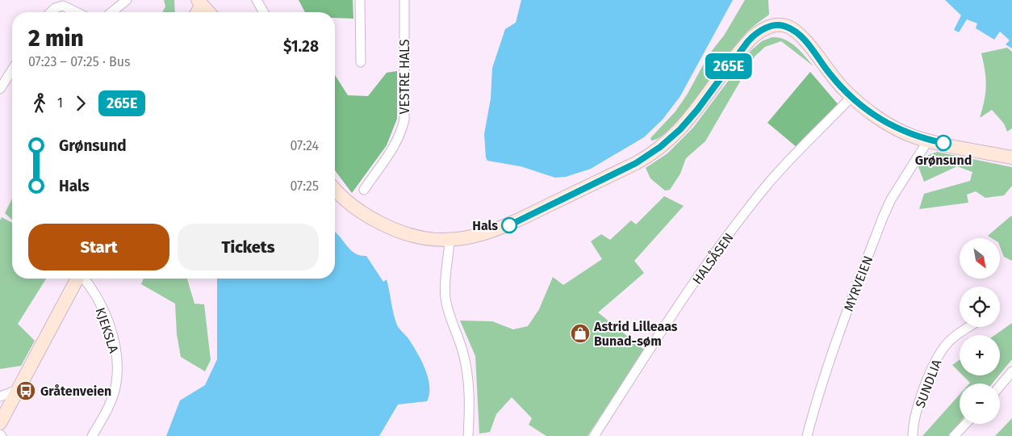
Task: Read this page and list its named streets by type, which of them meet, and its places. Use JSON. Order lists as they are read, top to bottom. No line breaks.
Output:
{"streets":{"street":["VESTRE HALS","HALSÅSEN","MYRVEIEN","KJEKSLA","SUNDLIA"]},"places":{"other":["Grønsund","Hals"],"shop":["Astrid Lilleaas Bunad-søm"],"bus stop":["Gråtenveien"]},"lines":["bus line 265E"],"north":"bottom right","page":{"on_map":"265E","heading":["2 min","07:23 – 07:25 · Bus","$1.28"],"legs":["1","265E"],"list":[{"name":"Grønsund","value":"07:24"},{"name":"Hals","value":"07:25"}],"buttons":["Start","Tickets"],"map_buttons":["+","−"]}}
